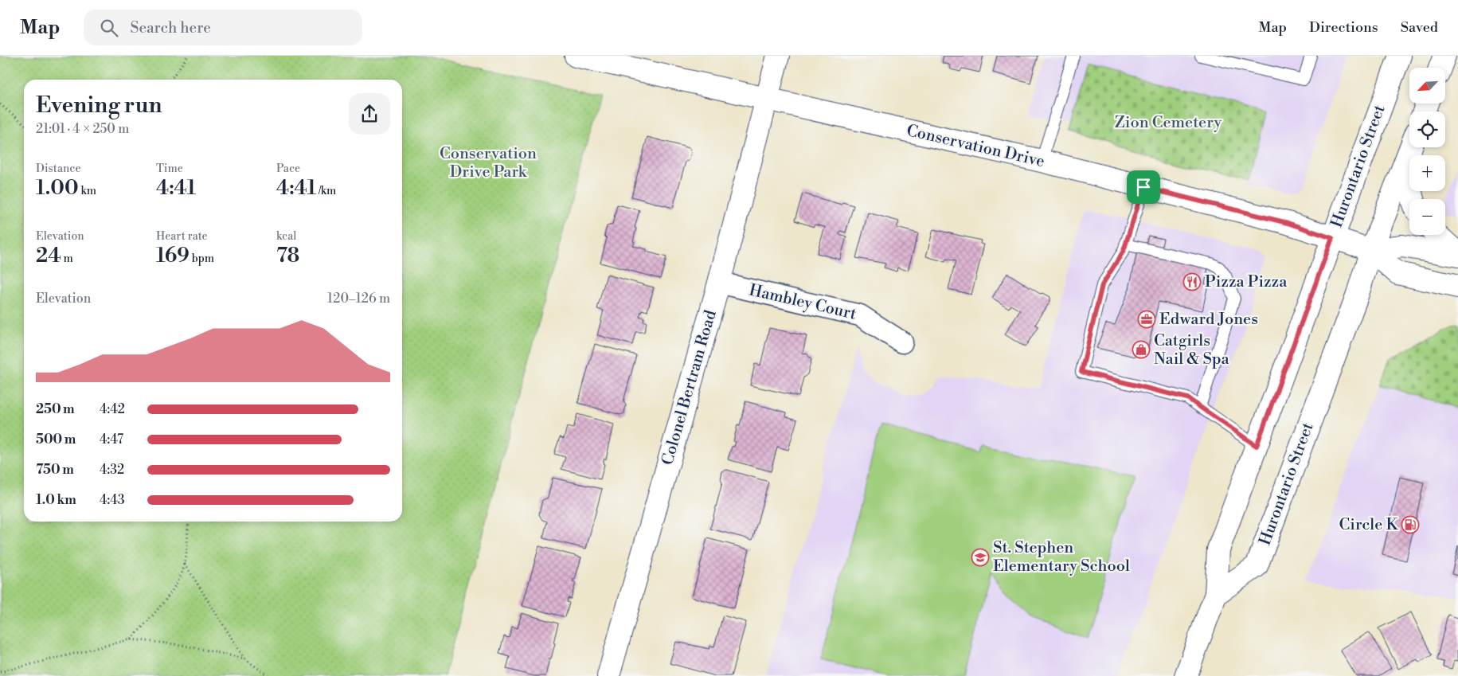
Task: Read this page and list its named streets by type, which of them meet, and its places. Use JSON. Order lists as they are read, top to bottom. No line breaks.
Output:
{"streets":{"main road":["Conservation Drive","Hurontario Street","Colonel Bertram Road"],"street":["Hambley Court"]},"crossings":[["Conservation Drive","Hurontario Street"],["Conservation Drive","Colonel Bertram Road"],["Hambley Court","Colonel Bertram Road"]],"parks":["Zion Cemetery","Conservation Drive Park"],"places":{"restaurant":["Pizza Pizza"],"office":["Edward Jones"],"shop":["Catgirls Nail & Spa"],"fuel station":["Circle K"],"school or university":["St. Stephen Elementary School"]},"north":"bottom left","page":{"header":"Map","search":"Search here","nav":["Map","Directions","Saved"],"map_buttons":["+","−"],"heading":["Evening run","21:01 · 4 × 250 m"],"stats":[["Distance","1.00 km"],["Time","4:41"],["Pace","4:41 /km"],["Elevation","24 m"],["Heart rate","169 bpm"],["kcal","78"]],"chart":["Elevation","120–126 m"],"list":[{"name":"250 m","note":"4:42"},{"name":"500 m","note":"4:47"},{"name":"750 m","note":"4:32"},{"name":"1.0 km","note":"4:43"}]}}
